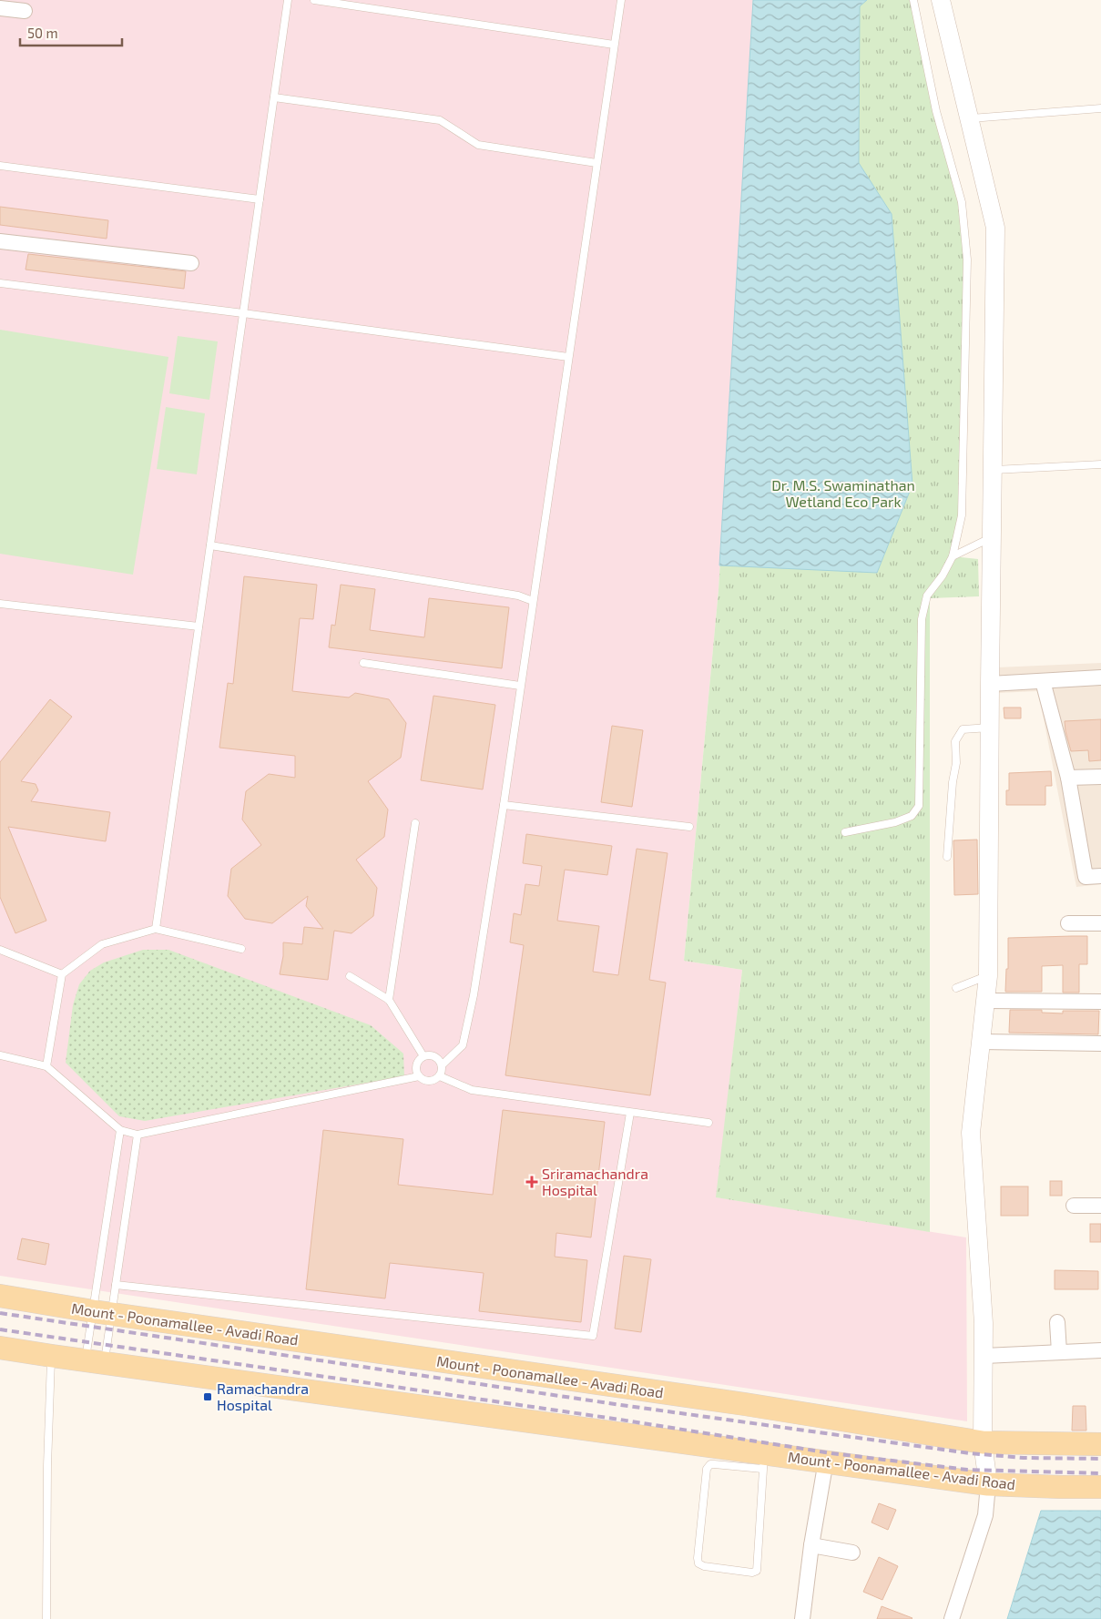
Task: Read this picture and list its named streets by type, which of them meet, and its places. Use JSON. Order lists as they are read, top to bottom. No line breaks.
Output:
{"streets":{"main road":["Mount - Poonamallee - Avadi Road"]},"parks":["Dr. M.S. Swaminathan Wetland Eco Park"],"places":{"health":["Sriramachandra Hospital"],"transit":["Ramachandra Hospital"]},"scale_bar":"50 m"}
